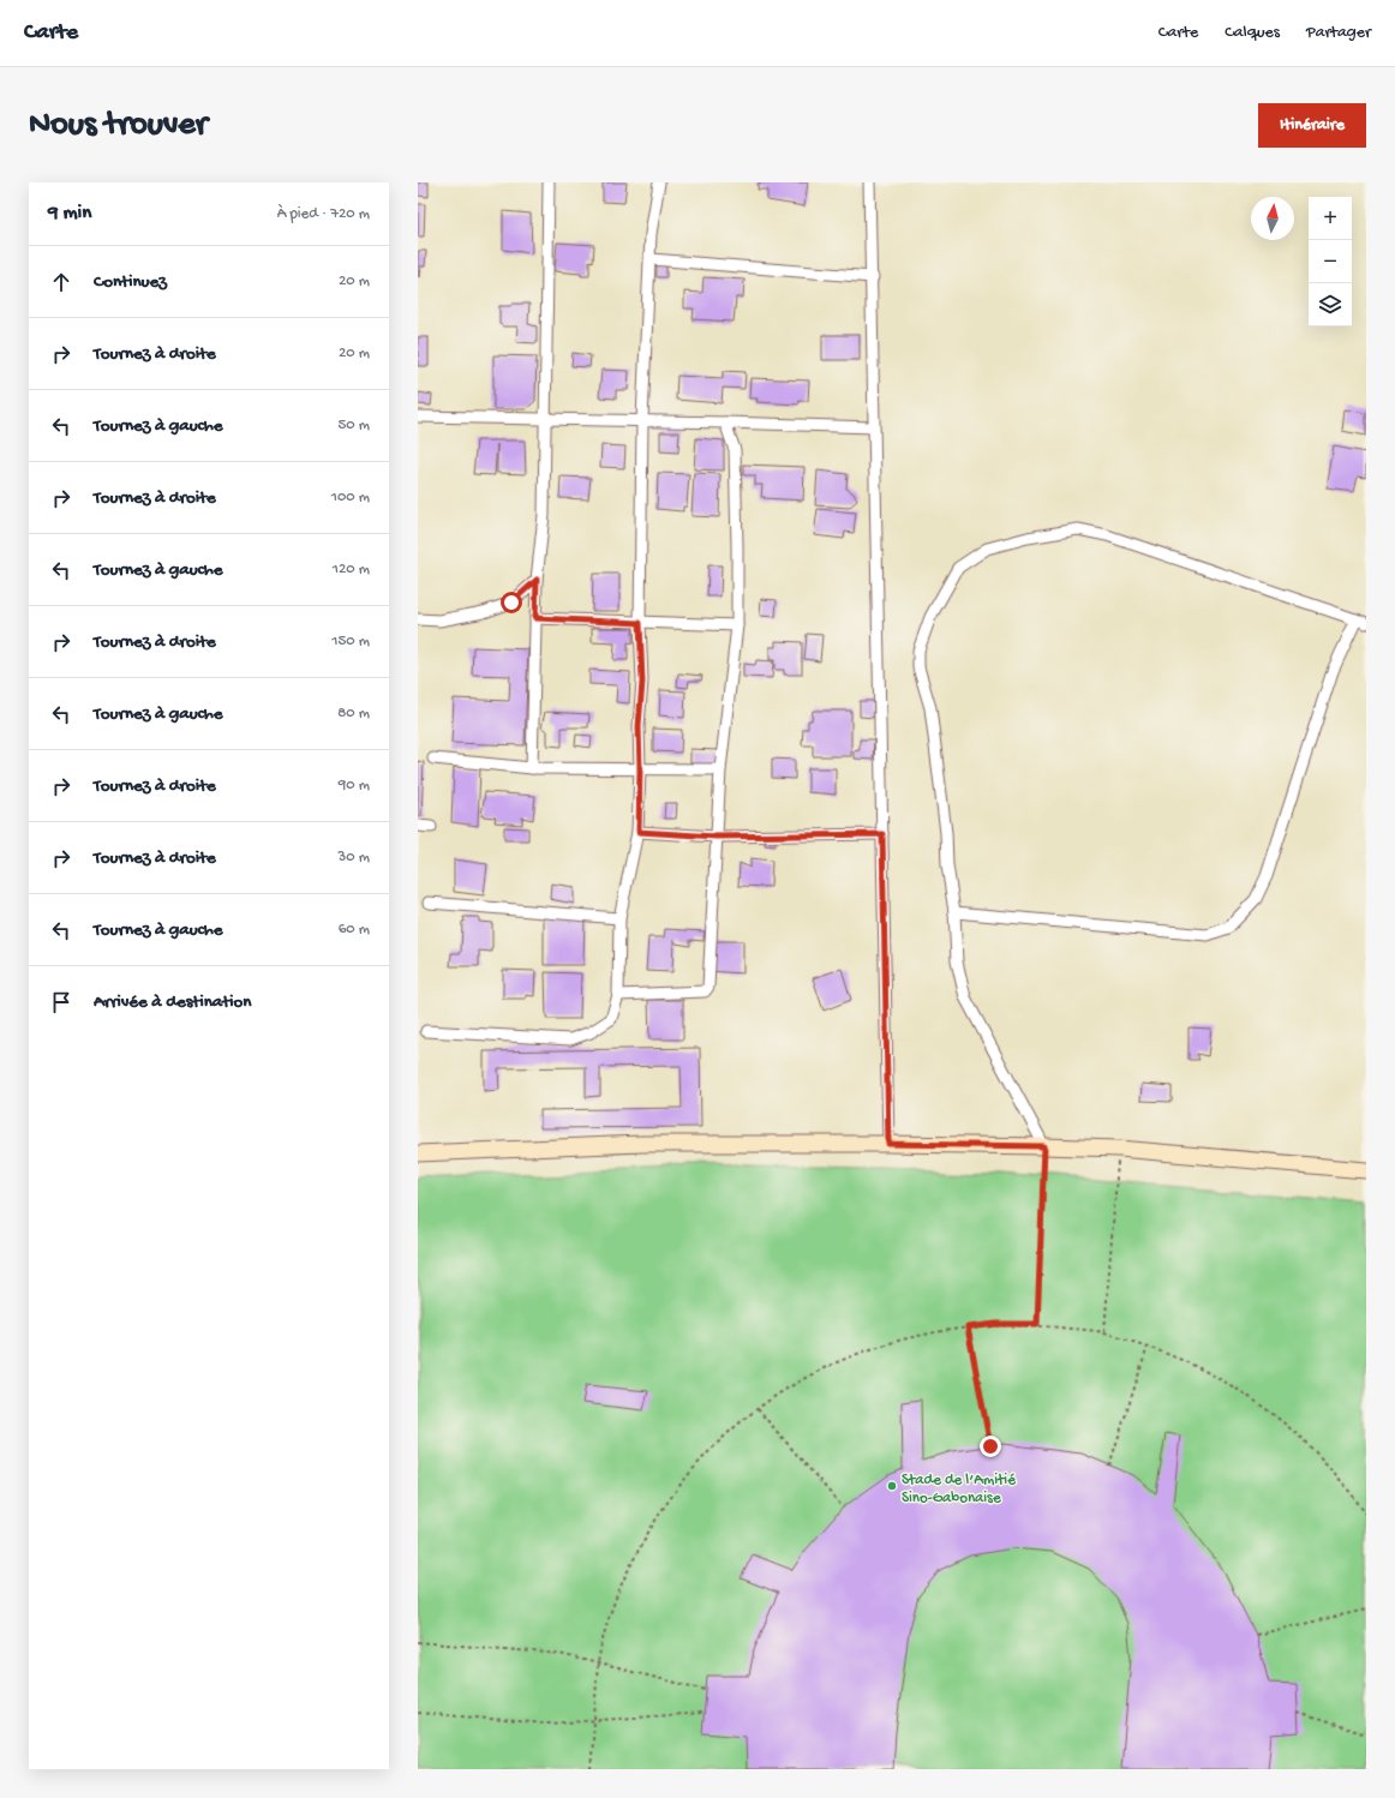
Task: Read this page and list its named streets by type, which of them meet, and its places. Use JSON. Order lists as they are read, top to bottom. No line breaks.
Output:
{"places":["Stade de l’Amitié Sino-Gabonaise"],"north":"top","page":{"header":"Carte","nav":["Carte","Calques","Partager"],"buttons":"Itinéraire","title":"Nous trouver","heading":["9 min","À pied · 720 m"],"map_buttons":["+","−"],"list":[["Continuez","20 m"],["Tournez à droite","20 m"],["Tournez à gauche","50 m"],["Tournez à droite","100 m"],["Tournez à gauche","120 m"],["Tournez à droite","150 m"],["Tournez à gauche","80 m"],["Tournez à droite","90 m"],["Tournez à droite","30 m"],["Tournez à gauche","60 m"],"Arrivée à destination"]}}
